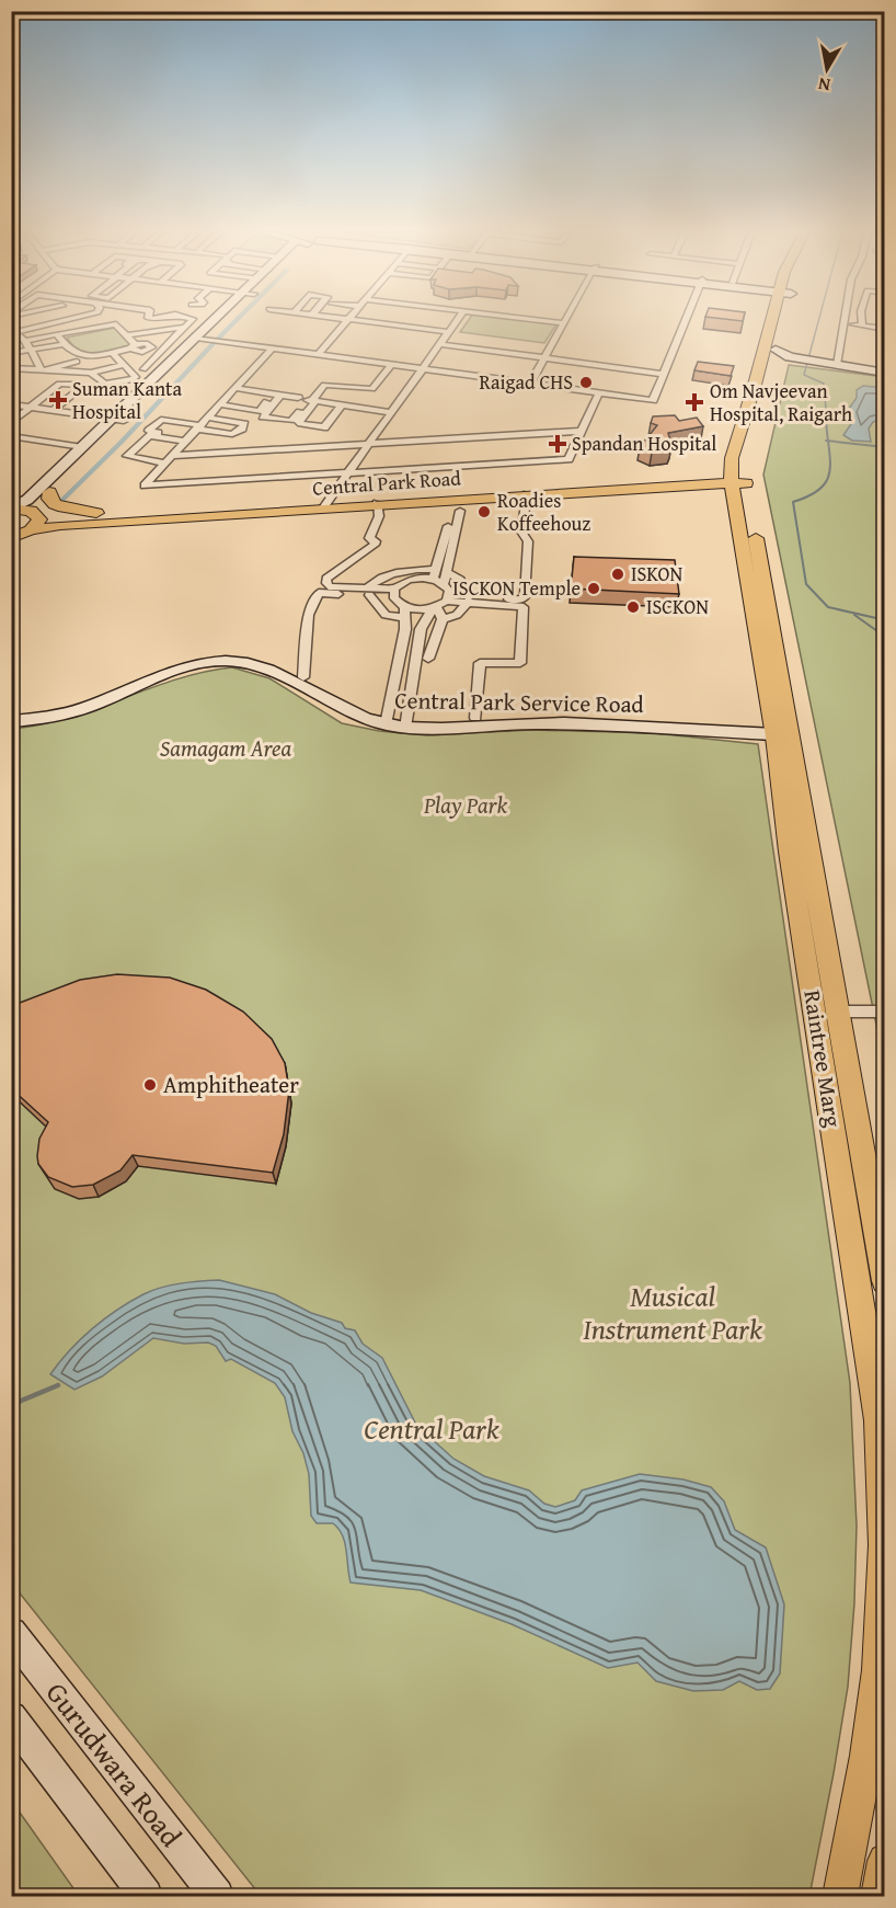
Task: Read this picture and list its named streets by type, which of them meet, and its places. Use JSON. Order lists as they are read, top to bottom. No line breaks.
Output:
{"streets":{"main road":["Central Park Road","Central Park Service Road","Raintree Marg","Gurudwara Road"]},"crossings":[["Central Park Road","Raintree Marg"],["Central Park Service Road","Raintree Marg"]],"parks":["Samagam Area","Play Park","Musical Instrument Park","Central Park"],"places":{"other":["Raigad CHS","Roadies Koffeehouz","ISKON","ISCKON Temple","ISCKON","Amphitheater"],"health":["Suman Kanta Hospital","Om Navjeevan Hospital, Raigarh","Spandan Hospital"]},"north":"bottom"}
